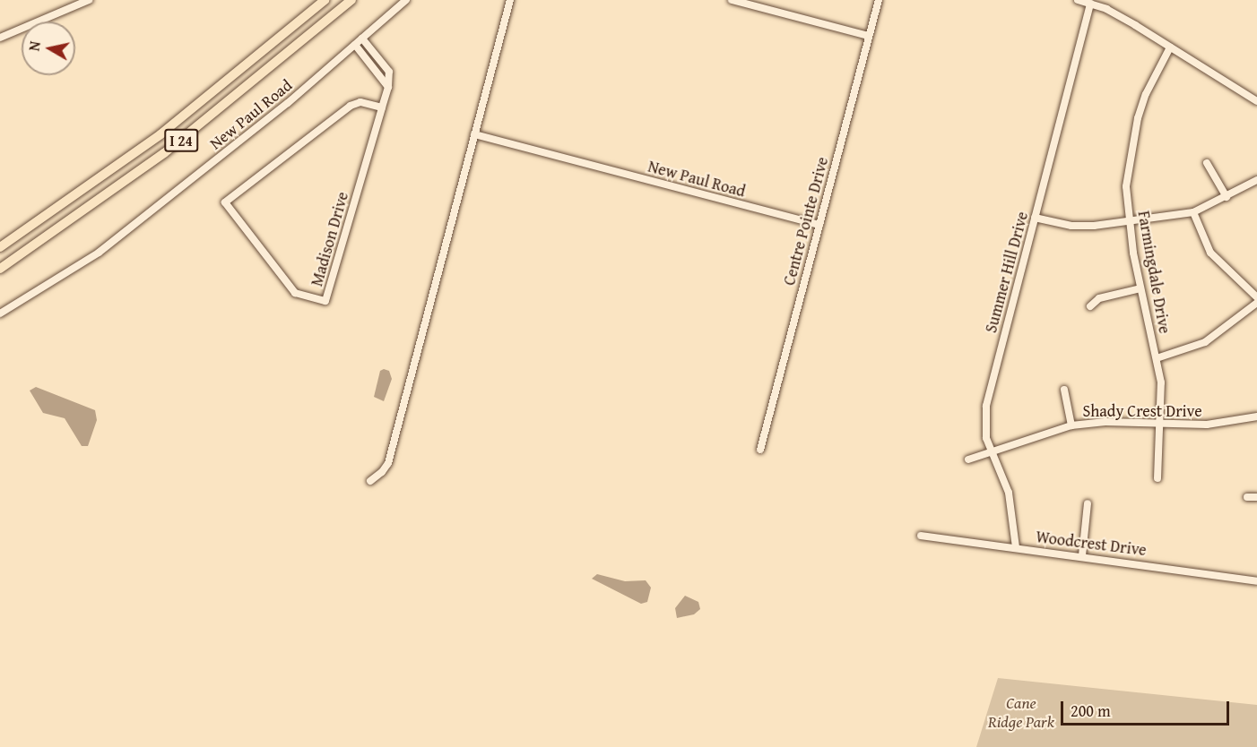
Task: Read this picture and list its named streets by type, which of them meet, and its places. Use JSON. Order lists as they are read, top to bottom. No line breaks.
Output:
{"streets":{"highway":["I 24"],"street":["New Paul Road","Centre Pointe Drive","Madison Drive","Summer Hill Drive","Farmingdale Drive","Shady Crest Drive","Woodcrest Drive"]},"crossings":[["New Paul Road","Centre Pointe Drive"],["Summer Hill Drive","Shady Crest Drive"],["Summer Hill Drive","Woodcrest Drive"],["Farmingdale Drive","Shady Crest Drive"]],"parks":["Cane Ridge Park"],"scale_bar":"200 m","north":"left"}
